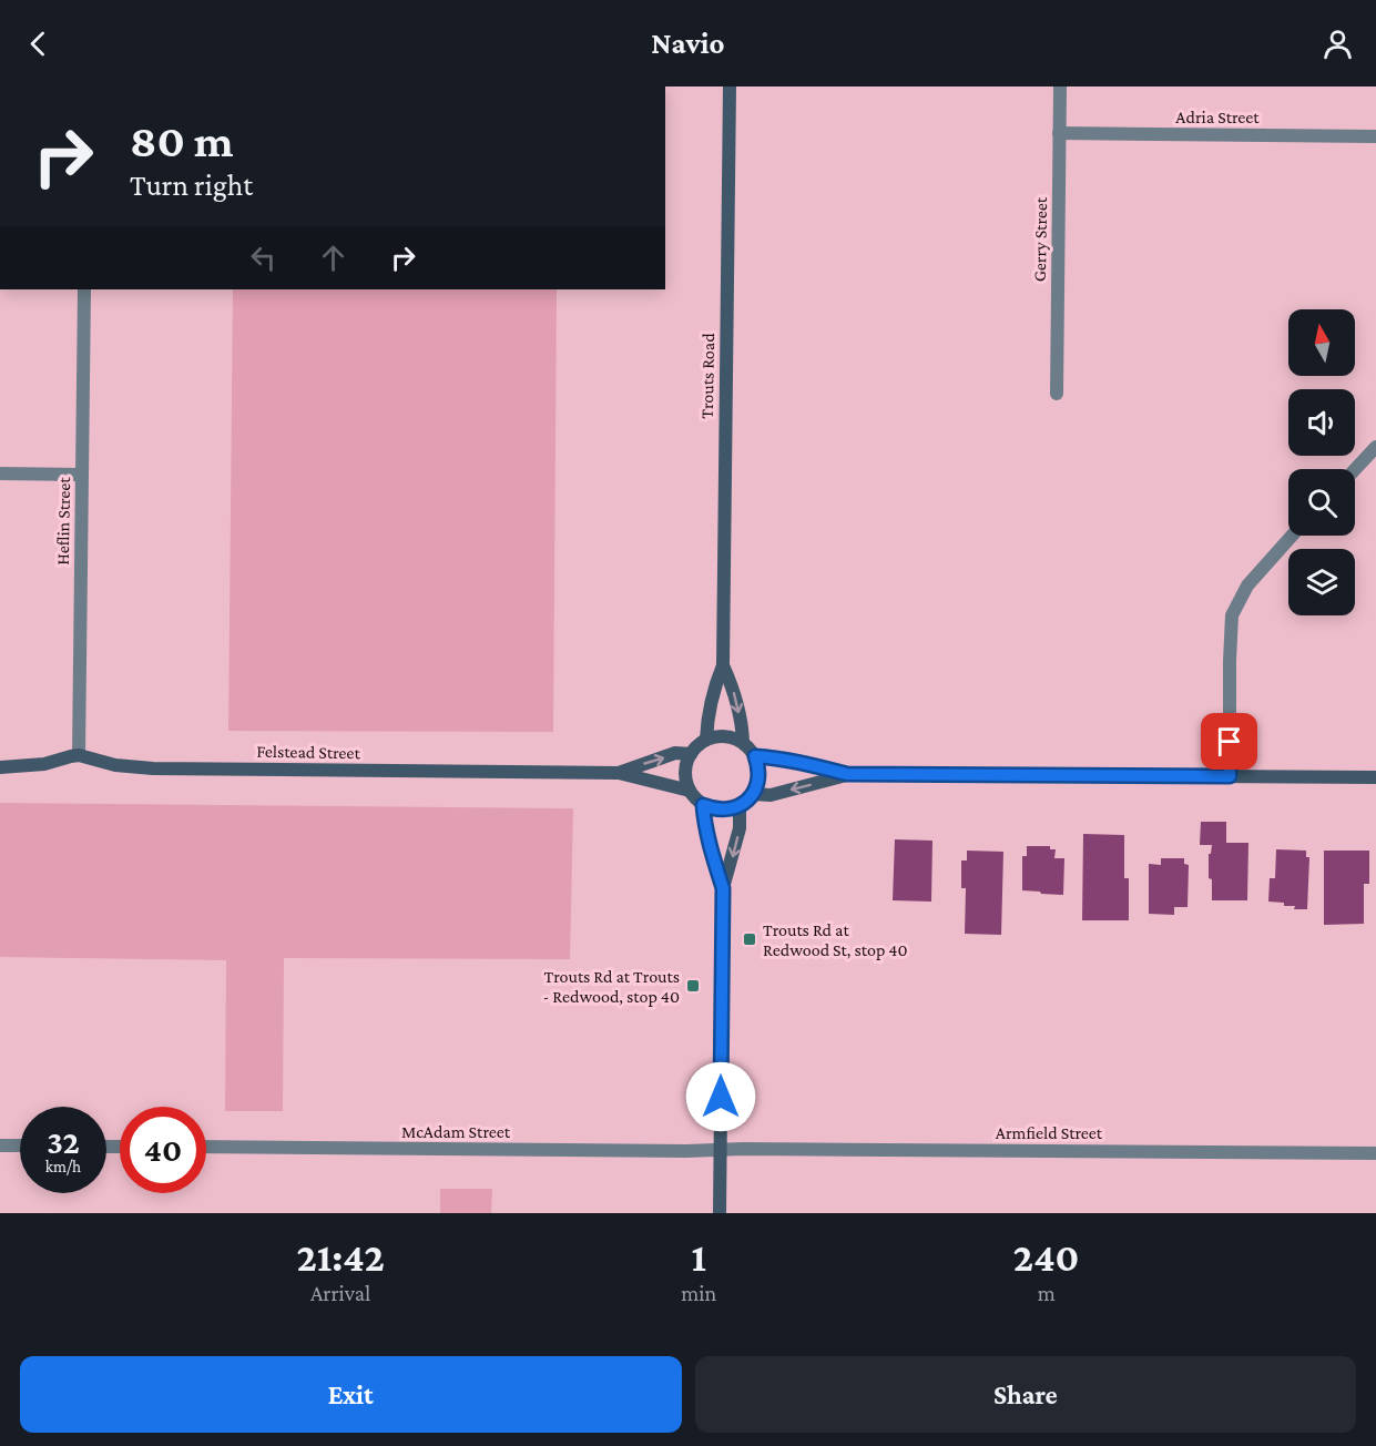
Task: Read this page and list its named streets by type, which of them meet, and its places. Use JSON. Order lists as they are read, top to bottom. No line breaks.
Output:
{"streets":{"street":["Adria Street","Gerry Street","Trouts Road","Heflin Street","Felstead Street","McAdam Street","Armfield Street"]},"crossings":[["Adria Street","Gerry Street"],["Trouts Road","Felstead Street"],["Heflin Street","Felstead Street"],["McAdam Street","Armfield Street"]],"places":{"transit":["Trouts Rd at Redwood St, stop 40","Trouts Rd at Trouts - Redwood, stop 40"]},"north":"top","page":{"header":"Navio","turn":["80 m","Turn right"],"speed":"32 km/h","limit":"40","eta":["21:42","Arrival","1","min","240","m"],"buttons":["Exit","Share"]}}
